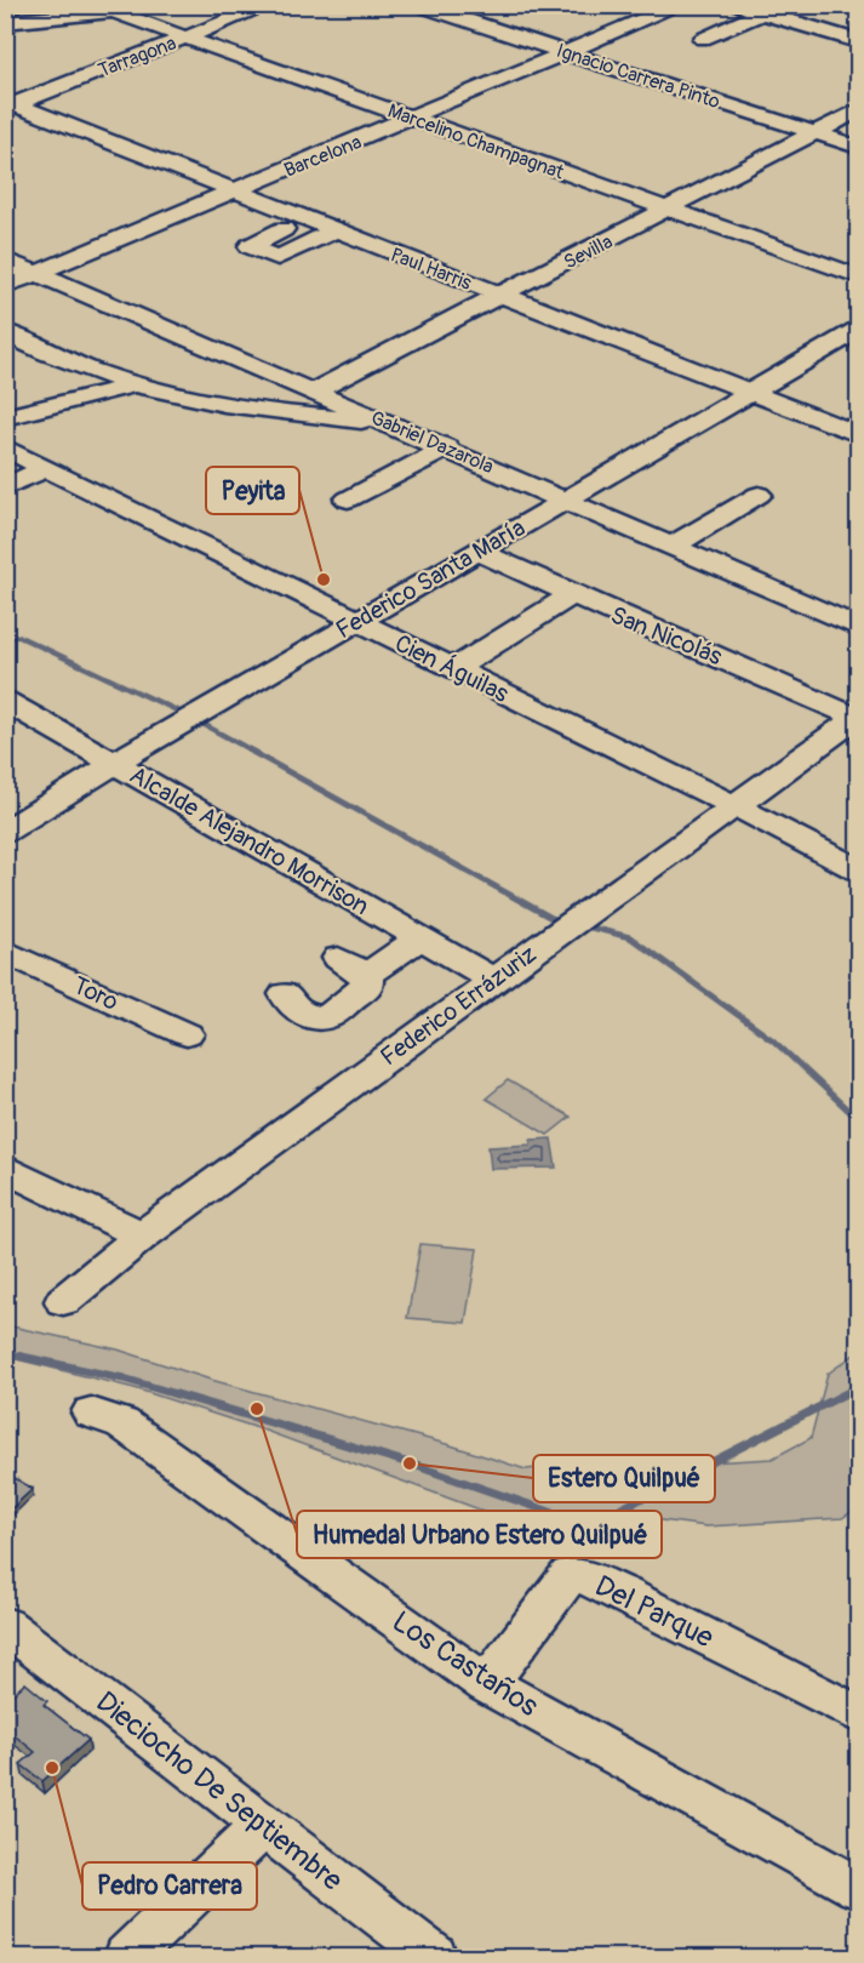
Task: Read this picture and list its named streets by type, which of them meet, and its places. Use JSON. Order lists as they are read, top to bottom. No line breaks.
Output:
{"streets":{"street":["Tarragona","Ignacio Carrera Pinto","Marcelino Champagnat","Barcelona","Sevilla","Paul Harris","Gabriel Dazarola","Federico Santa María","San Nicolás","Cien Águilas","Alcalde Alejandro Morrison","Toro","Federico Errázuriz","Del Parque","Los Castaños","Dieciocho De Septiembre"]},"crossings":[["Tarragona","Marcelino Champagnat"],["Tarragona","Paul Harris"],["Ignacio Carrera Pinto","Barcelona"],["Ignacio Carrera Pinto","Sevilla"],["Marcelino Champagnat","Barcelona"],["Marcelino Champagnat","Sevilla"],["Barcelona","Paul Harris"],["Barcelona","Gabriel Dazarola"],["Sevilla","Paul Harris"],["Sevilla","Gabriel Dazarola"],["Paul Harris","Federico Santa María"],["Gabriel Dazarola","Federico Santa María"],["Federico Santa María","San Nicolás"],["Federico Santa María","Cien Águilas"],["Federico Santa María","Alcalde Alejandro Morrison"],["San Nicolás","Federico Errázuriz"],["Cien Águilas","Federico Errázuriz"],["Alcalde Alejandro Morrison","Federico Errázuriz"],["Del Parque","Los Castaños"]],"places":["Peyita","Humedal Urbano Estero Quilpué","Estero Quilpué","Pedro Carrera"]}
